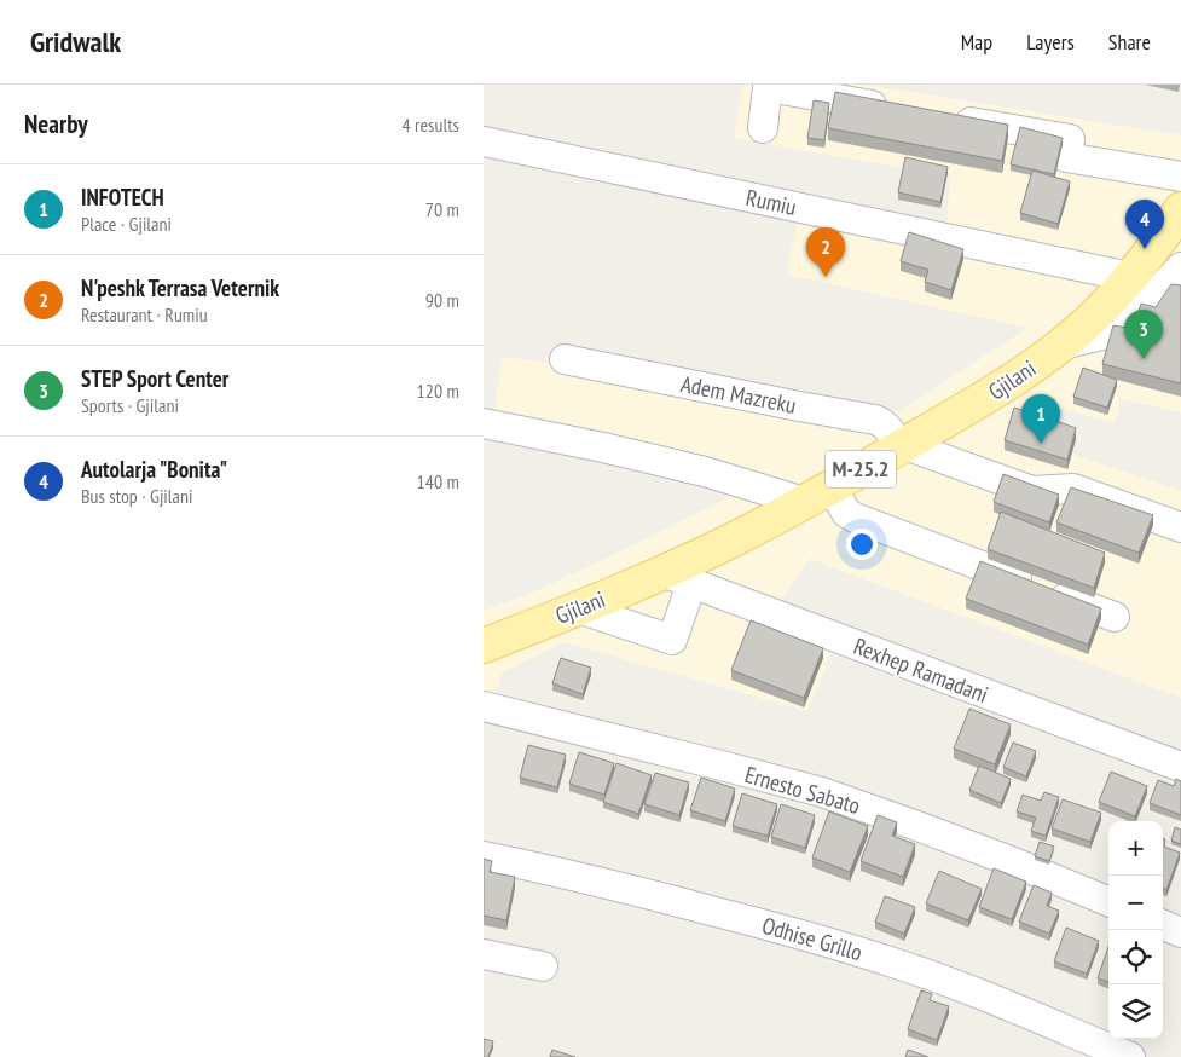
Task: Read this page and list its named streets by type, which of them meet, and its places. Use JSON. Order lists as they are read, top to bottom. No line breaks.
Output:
{"streets":{"main road":["Gjilani","M-25.2"],"street":["Rumiu","Adem Mazreku","Rexhep Ramadani","Ernesto Sabato","Odhise Grillo"]},"crossings":[["Rumiu","Gjilani"],["Gjilani","Adem Mazreku"],["Gjilani","Rexhep Ramadani"]],"page":{"header":"Gridwalk","nav":["Map","Layers","Share"],"heading":["Nearby","4 results"],"list":[{"mark":"1","name":"INFOTECH","note":"Place · Gjilani","value":"70 m"},{"mark":"2","name":"N'peshk Terrasa Veternik","note":"Restaurant · Rumiu","value":"90 m"},{"mark":"3","name":"STEP Sport Center","note":"Sports · Gjilani","value":"120 m"},{"mark":"4","name":"Autolarja \"Bonita\"","note":"Bus stop · Gjilani","value":"140 m"}],"pins":["4","2","3","1"],"map_buttons":["+","−"]}}
